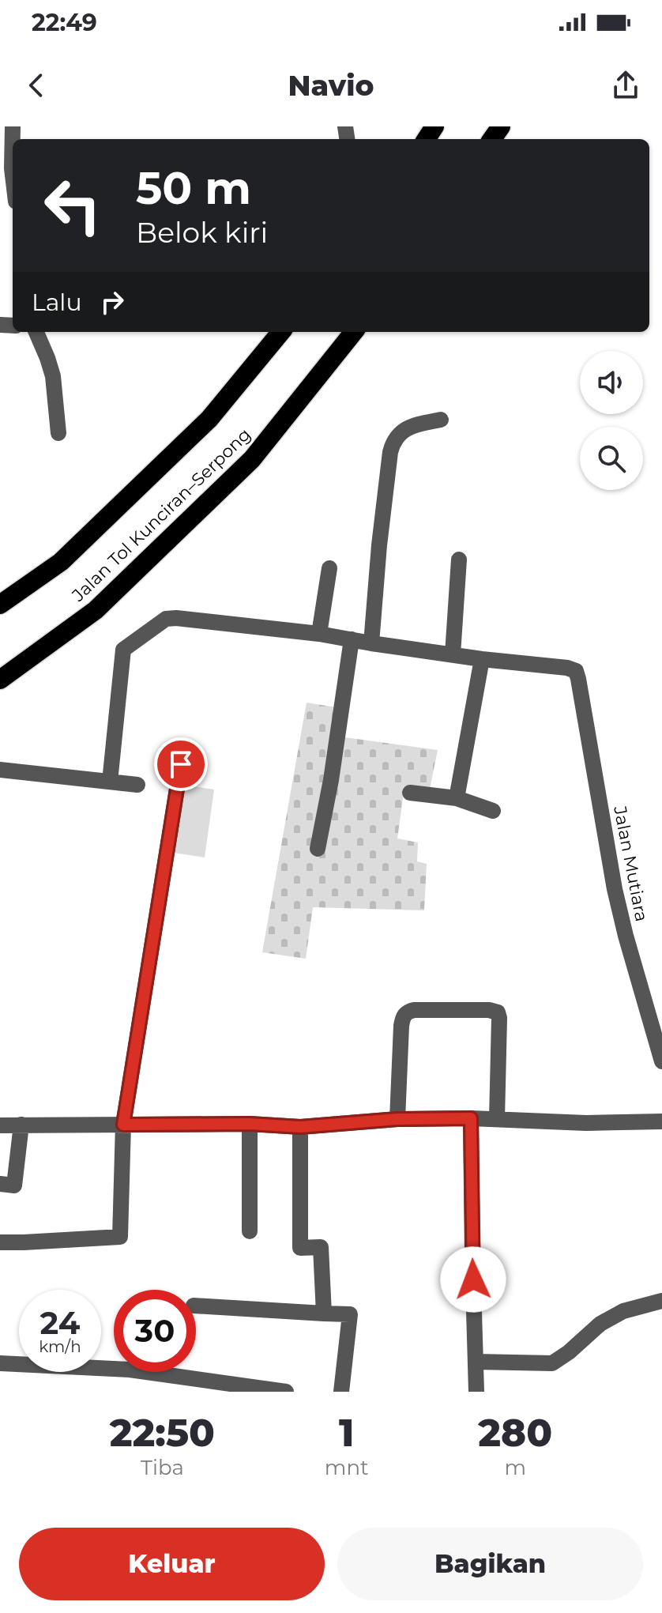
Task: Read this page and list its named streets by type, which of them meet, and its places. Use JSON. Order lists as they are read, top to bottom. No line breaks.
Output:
{"streets":{"highway":["Jalan Tol Kunciran–Serpong"],"street":["Jalan Mutiara"]},"page":{"status":"22:49","header":"Navio","turn":["50 m","Belok kiri"],"then":"Lalu","speed":"24 km/h","limit":"30","eta":["22:50","Tiba","1","mnt","280","m"],"buttons":["Keluar","Bagikan"]}}
